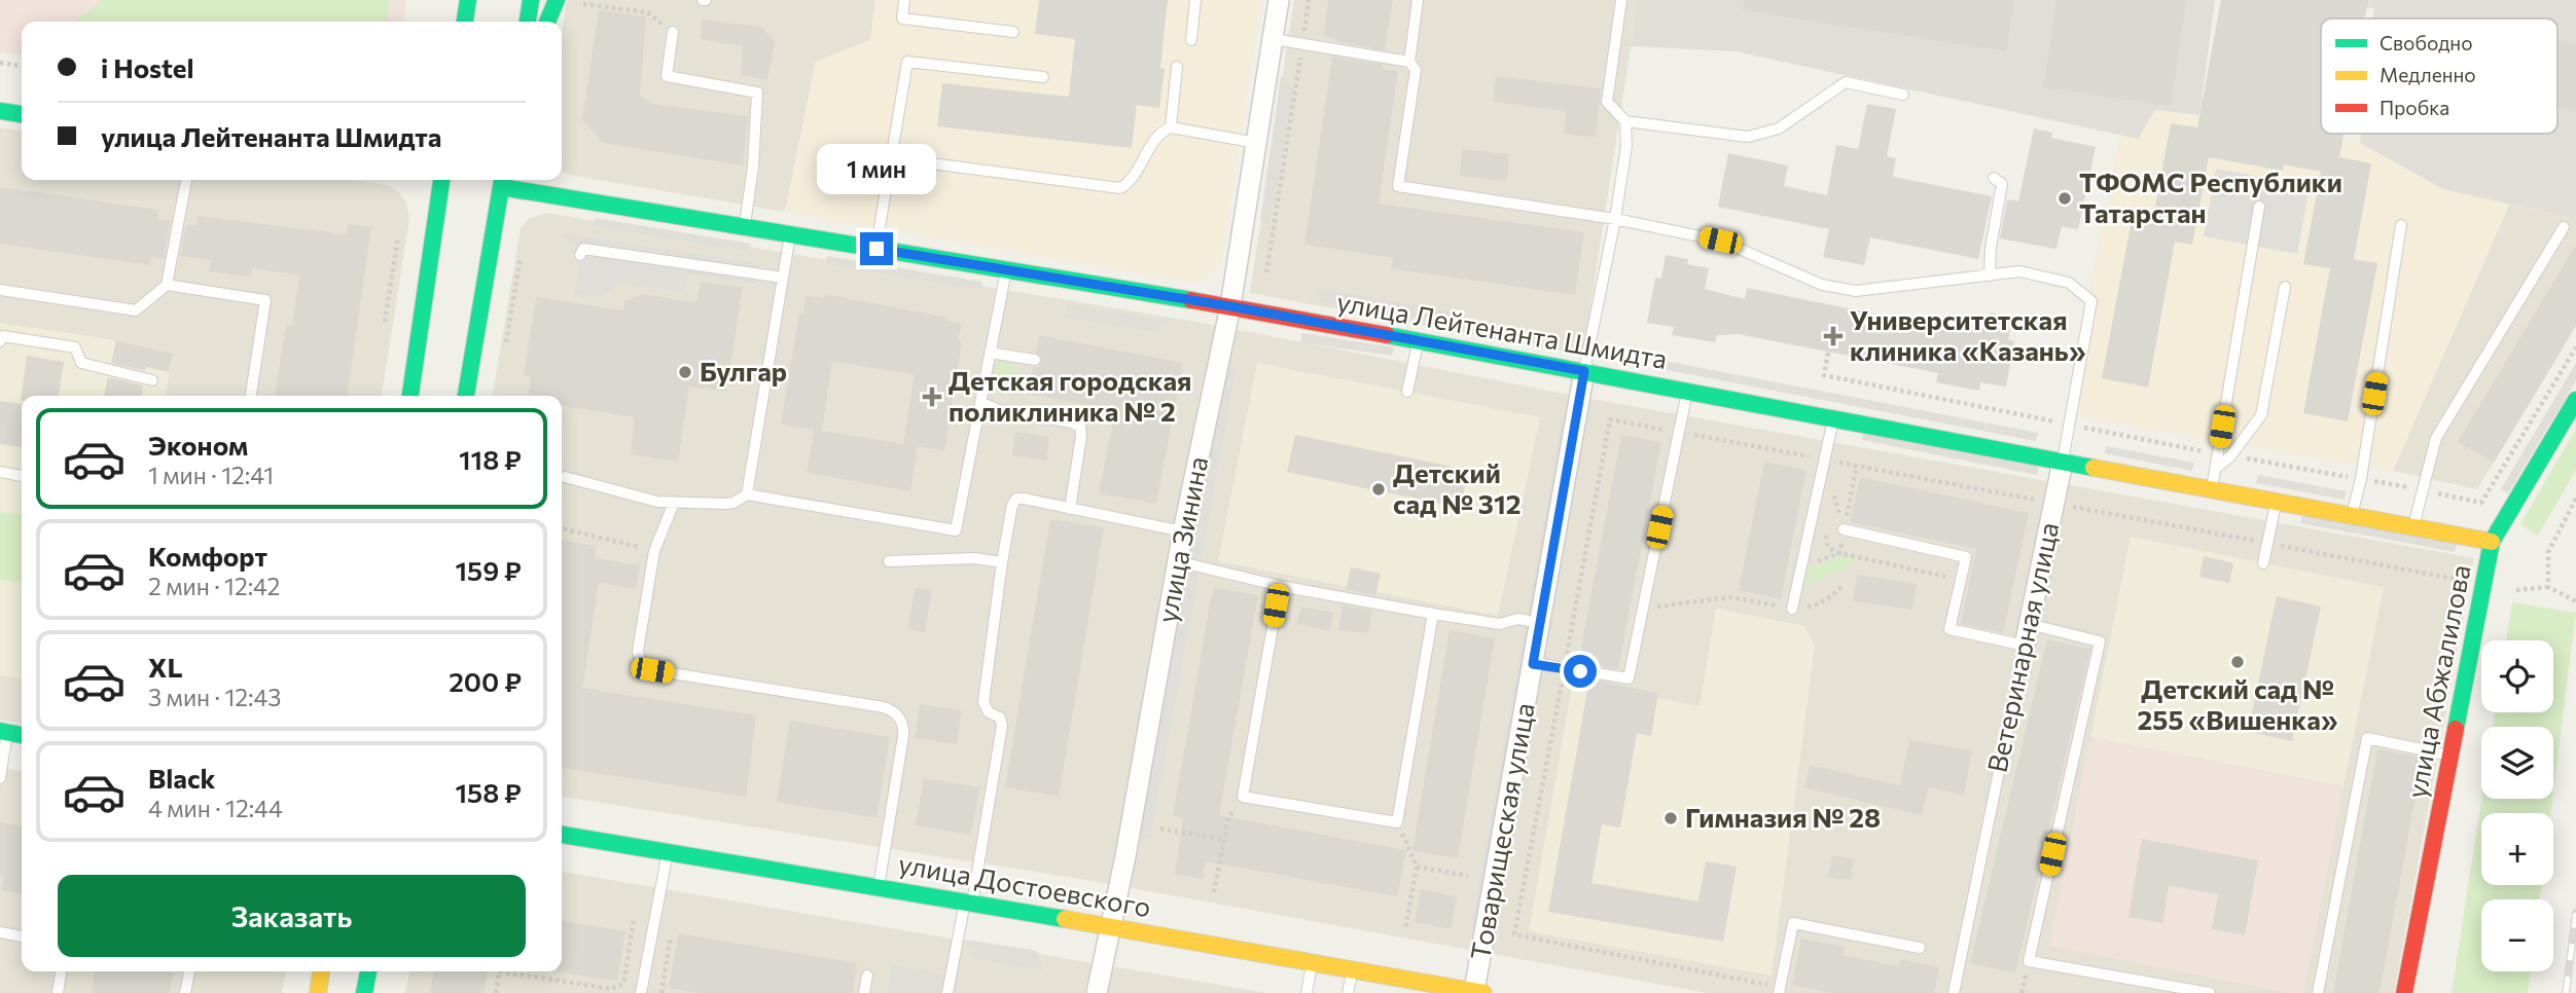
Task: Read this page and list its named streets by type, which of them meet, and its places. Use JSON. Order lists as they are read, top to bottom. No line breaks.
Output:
{"streets":{"street":["улица Лейтенанта Шмидта","улица Зинина","Ветеринарная улица","улица Абжалилова","Товарищеская улица","улица Достоевского"]},"crossings":[["улица Лейтенанта Шмидта","улица Зинина"],["улица Лейтенанта Шмидта","Ветеринарная улица"],["улица Лейтенанта Шмидта","улица Абжалилова"],["улица Лейтенанта Шмидта","Товарищеская улица"],["улица Зинина","улица Достоевского"],["Товарищеская улица","улица Достоевского"]],"places":{"other":["ТФОМС Республики Татарстан","Булгар","Детский сад № 312","Детский сад № 255 «Вишенка»","Гимназия № 28"],"health":["Университетская клиника «Казань»","Детская городская поликлиника № 2"]},"legend":["Свободно","Медленно","Пробка"],"page":{"banner":["i Hostel","улица Лейтенанта Шмидта"],"bubble":"1 мин","list":[{"name":"Эконом","note":"1 мин · 12:41","value":"118 ₽"},{"name":"Комфорт","note":"2 мин · 12:42","value":"159 ₽"},{"name":"XL","note":"3 мин · 12:43","value":"200 ₽"},{"name":"Black","note":"4 мин · 12:44","value":"158 ₽"}],"map_buttons":["+","−"],"buttons":"Заказать"}}
